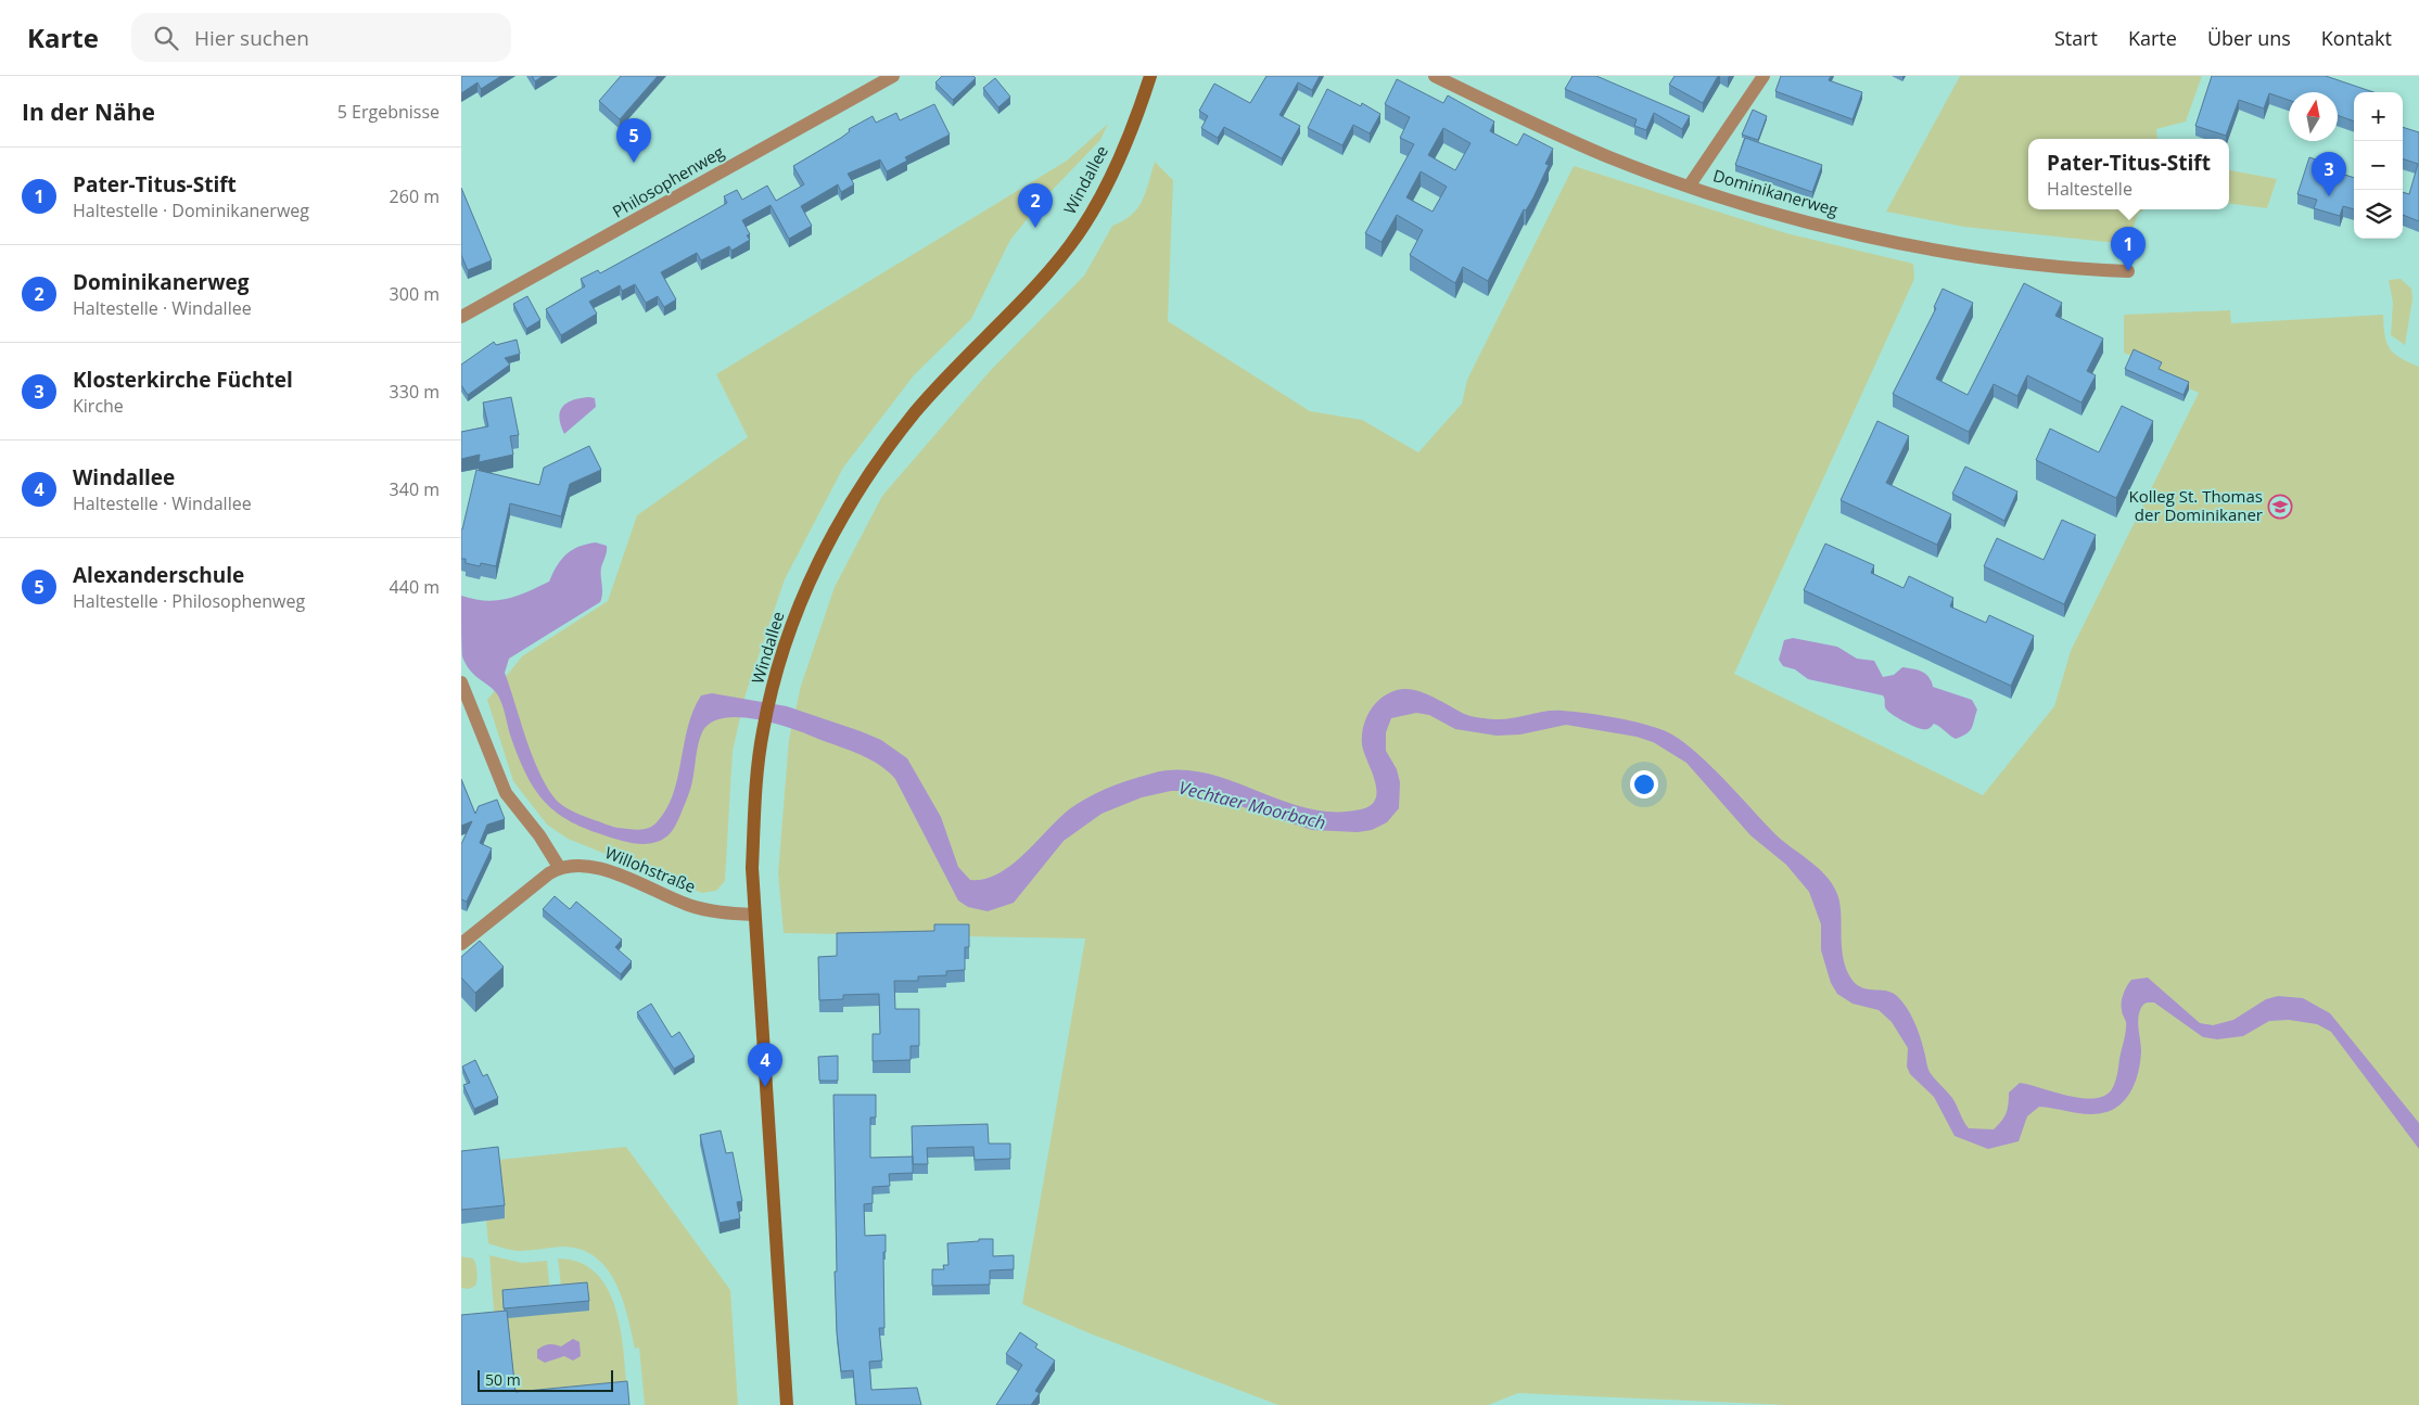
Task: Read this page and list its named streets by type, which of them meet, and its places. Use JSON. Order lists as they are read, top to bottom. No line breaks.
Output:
{"streets":{"main road":["Windallee"],"street":["Philosophenweg","Dominikanerweg","Willohstraße"]},"crossings":[["Windallee","Willohstraße"]],"water":["Vechtaer Moorbach"],"places":{"school or university":["Kolleg St. Thomas der Dominikaner"]},"scale_bar":"50 m","north":"top","page":{"header":"Karte","search":"Hier suchen","nav":["Start","Karte","Über uns","Kontakt"],"heading":["In der Nähe","5 Ergebnisse"],"map_buttons":["+","−"],"pins":["5","3","2","1","4"],"popup":["Pater-Titus-Stift","Haltestelle"],"list":[{"mark":"1","name":"Pater-Titus-Stift","note":"Haltestelle · Dominikanerweg","value":"260 m"},{"mark":"2","name":"Dominikanerweg","note":"Haltestelle · Windallee","value":"300 m"},{"mark":"3","name":"Klosterkirche Füchtel","note":"Kirche","value":"330 m"},{"mark":"4","name":"Windallee","note":"Haltestelle · Windallee","value":"340 m"},{"mark":"5","name":"Alexanderschule","note":"Haltestelle · Philosophenweg","value":"440 m"}],"scale":"50 m"}}
